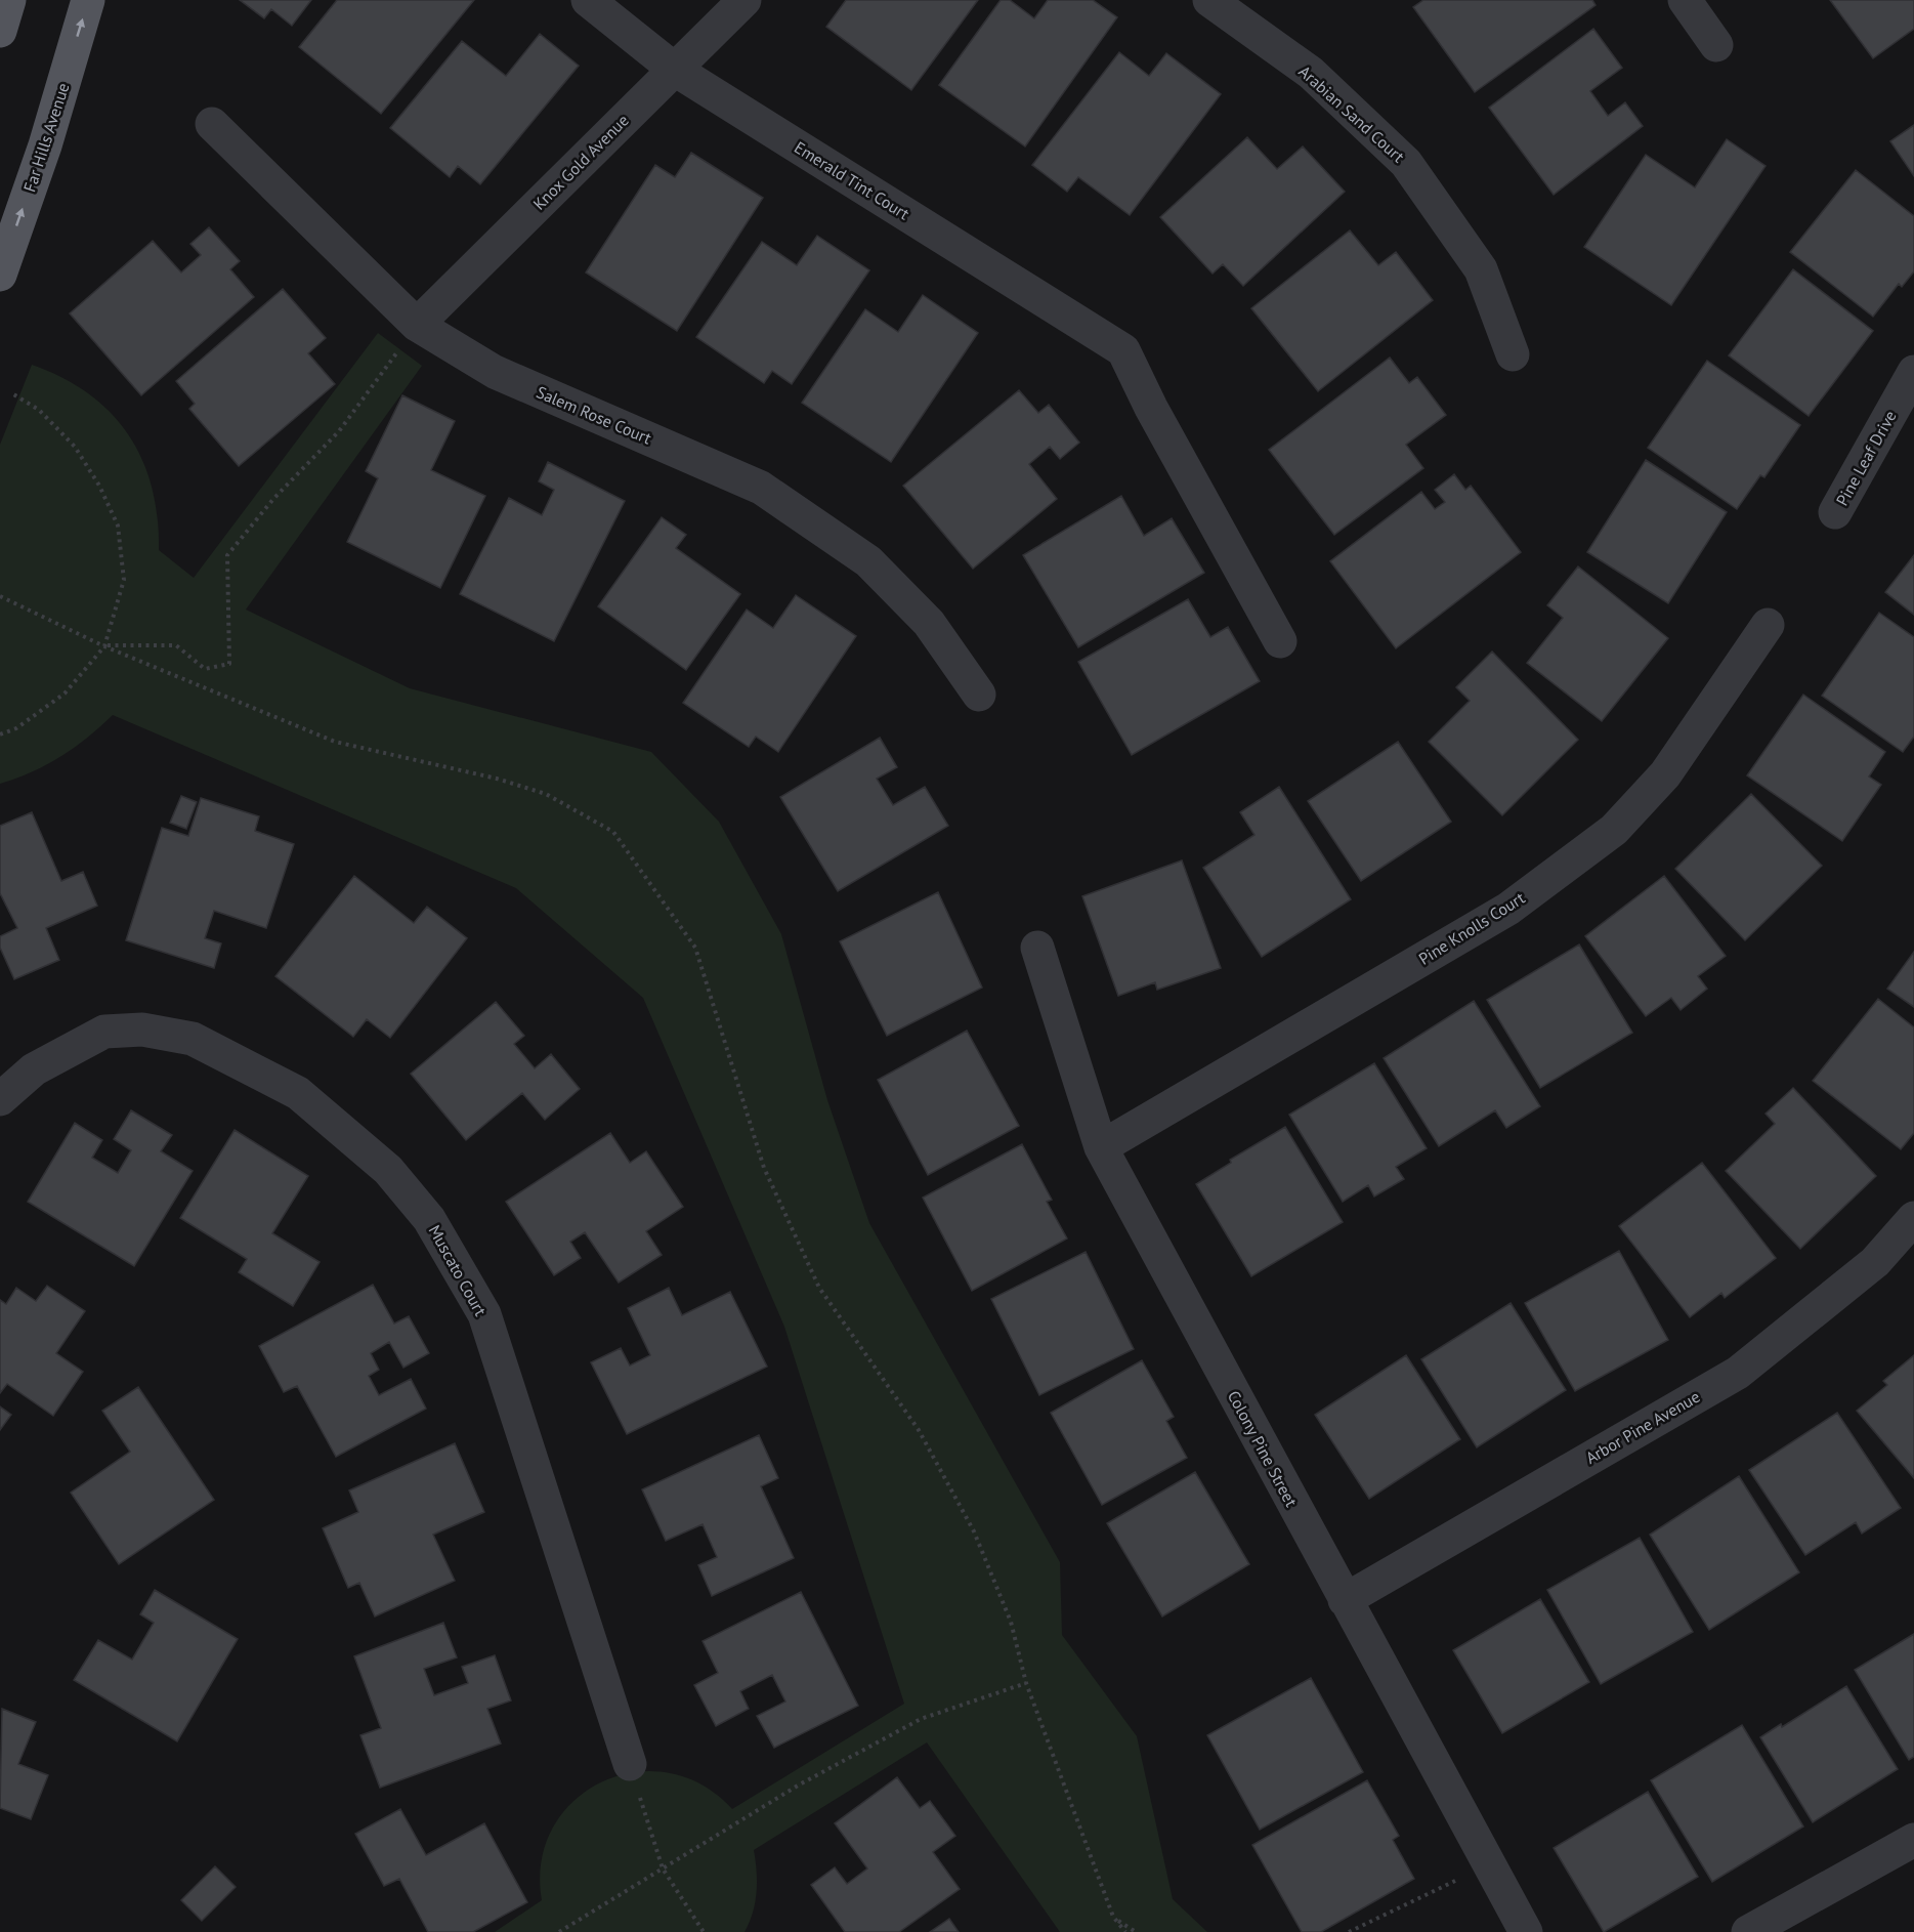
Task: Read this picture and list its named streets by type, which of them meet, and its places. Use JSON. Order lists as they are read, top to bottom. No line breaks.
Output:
{"streets":{"main road":["Far Hills Avenue"],"street":["Arabian Sand Court","Knox Gold Avenue","Emerald Tint Court","Salem Rose Court","Pine Leaf Drive","Pine Knolls Court","Muscato Court","Arbor Pine Avenue","Colony Pine Street"]},"crossings":[["Knox Gold Avenue","Emerald Tint Court"],["Knox Gold Avenue","Salem Rose Court"],["Pine Knolls Court","Colony Pine Street"],["Arbor Pine Avenue","Colony Pine Street"]],"one_way":["Far Hills Avenue"]}
